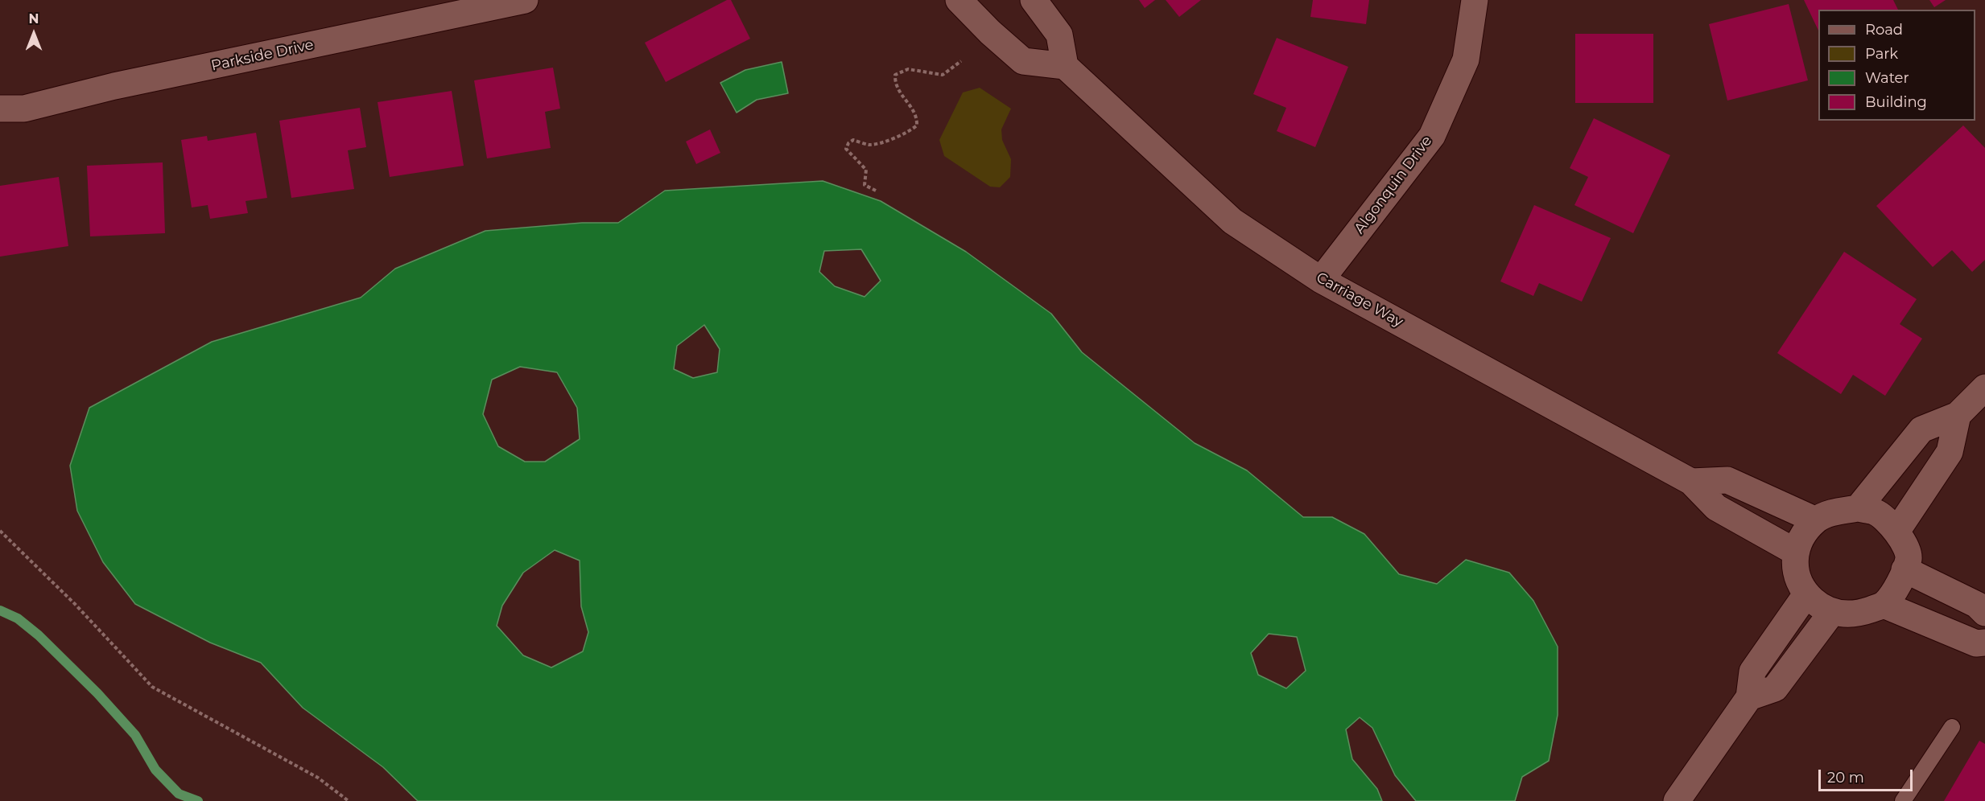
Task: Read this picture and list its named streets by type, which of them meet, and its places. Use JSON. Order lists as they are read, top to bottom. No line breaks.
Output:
{"streets":{"street":["Parkside Drive","Algonquin Drive","Carriage Way"]},"crossings":[["Algonquin Drive","Carriage Way"]],"legend":["Road","Park","Water","Building"],"scale_bar":"20 m","north":"top"}
